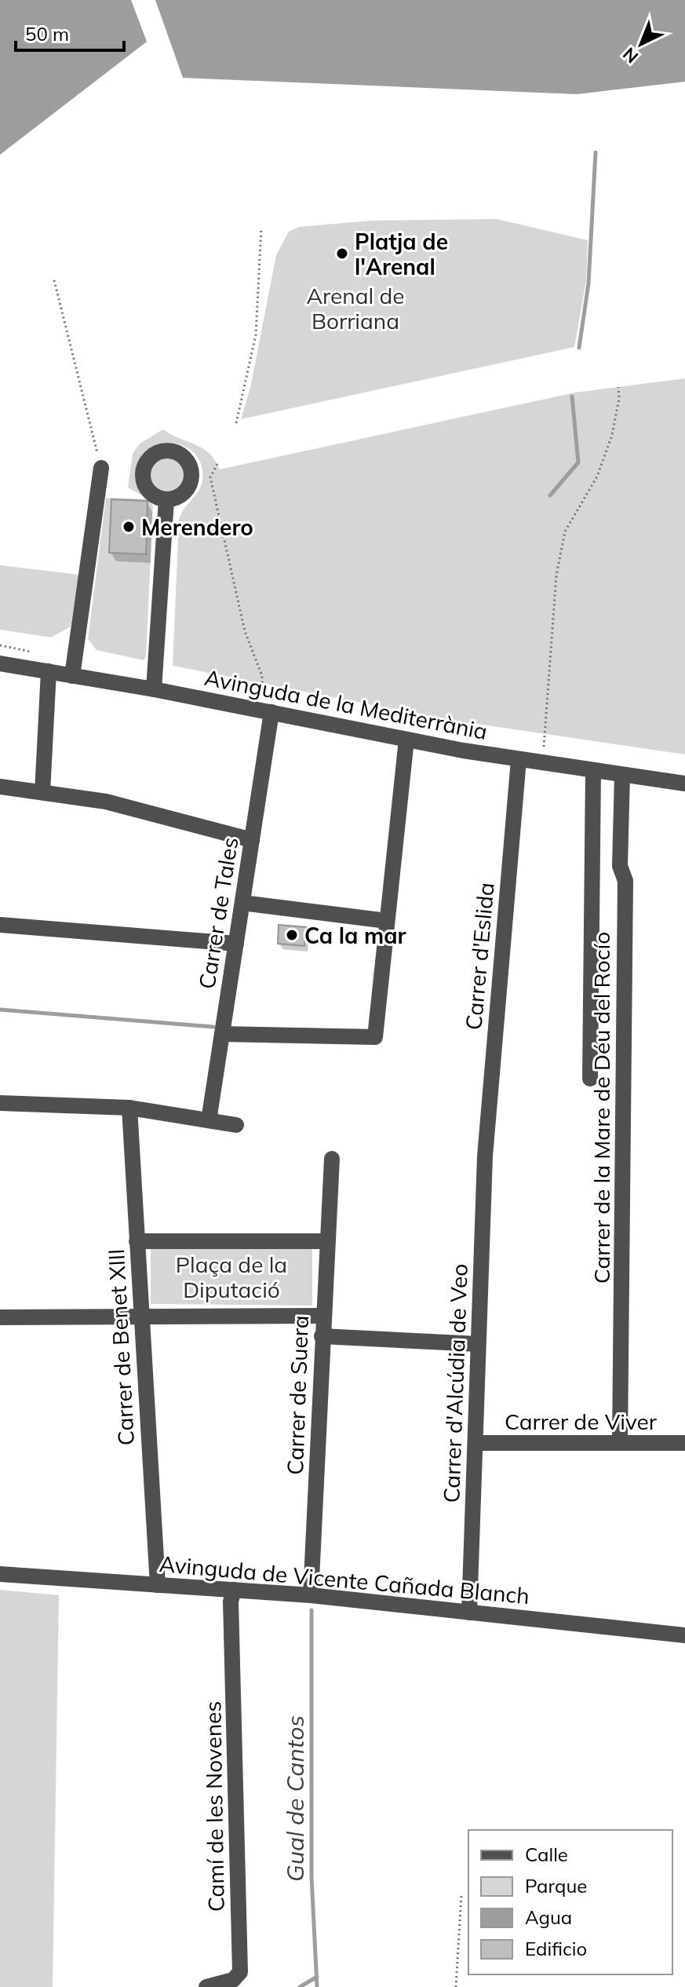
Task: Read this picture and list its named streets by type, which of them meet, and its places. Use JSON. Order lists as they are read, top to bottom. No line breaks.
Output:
{"streets":{"street":["Avinguda de la Mediterrània","Carrer de Tales","Carrer d'Eslida","Carrer de la Mare de Déu del Rocío","Carrer de Benet XIII","Carrer d'Alcúdia de Veo","Carrer de Suera","Carrer de Viver","Avinguda de Vicente Cañada Blanch","Camí de les Novenes"]},"crossings":[["Avinguda de la Mediterrània","Carrer de Tales"],["Avinguda de la Mediterrània","Carrer d'Eslida"],["Avinguda de la Mediterrània","Carrer de la Mare de Déu del Rocío"],["Carrer d'Eslida","Carrer d'Alcúdia de Veo"],["Carrer de la Mare de Déu del Rocío","Carrer de Viver"],["Carrer de Benet XIII","Avinguda de Vicente Cañada Blanch"],["Carrer d'Alcúdia de Veo","Carrer de Viver"],["Carrer d'Alcúdia de Veo","Avinguda de Vicente Cañada Blanch"],["Carrer de Suera","Avinguda de Vicente Cañada Blanch"],["Avinguda de Vicente Cañada Blanch","Camí de les Novenes"]],"water":["Gual de Cantos"],"parks":["Arenal de Borriana","Plaça de la Diputació"],"places":["Platja de l'Arenal","Merendero","Ca la mar"],"legend":["Calle","Parque","Agua","Edificio"],"scale_bar":"50 m","north":"bottom left"}
